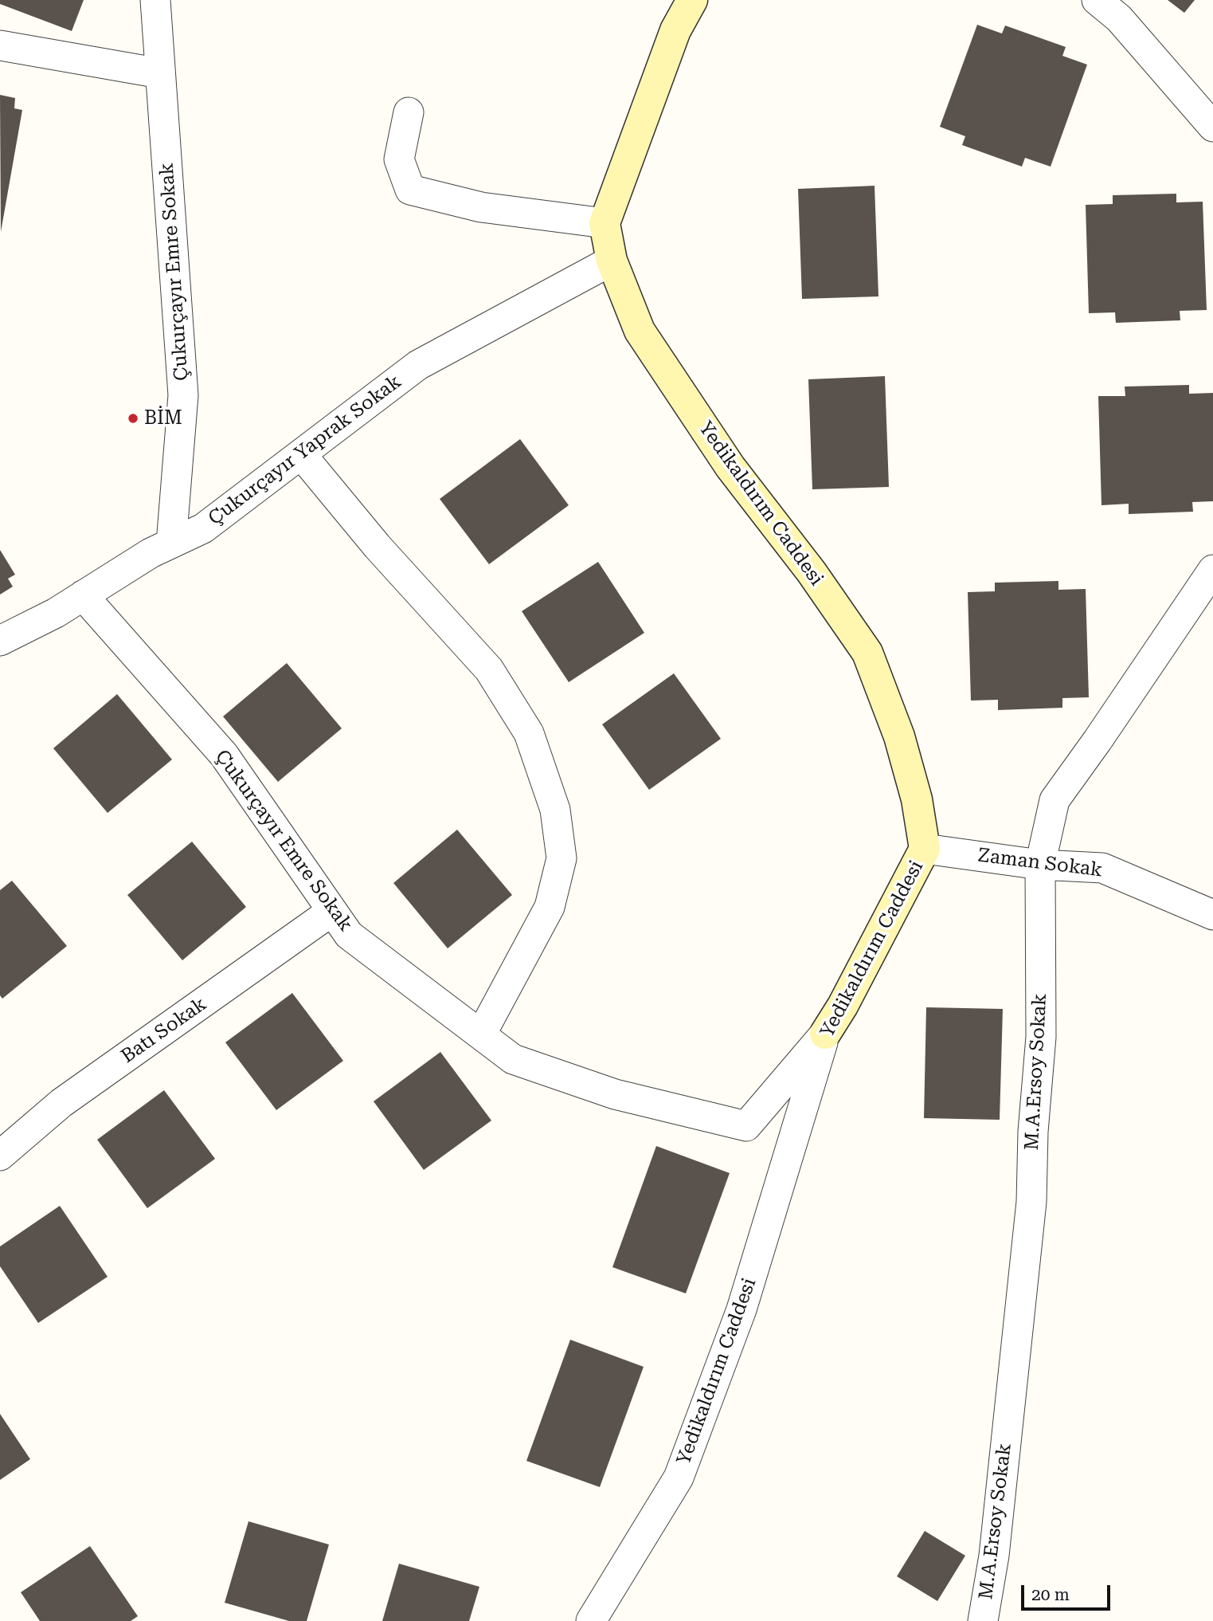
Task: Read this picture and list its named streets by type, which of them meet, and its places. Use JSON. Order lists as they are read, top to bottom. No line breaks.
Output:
{"streets":{"street":["Çukurçayır Emre Sokak","Çukurçayır Yaprak Sokak","Yedikaldırım Caddesi","Zaman Sokak","Batı Sokak","M.A.Ersoy Sokak"]},"crossings":[["Çukurçayır Emre Sokak","Çukurçayır Yaprak Sokak"],["Çukurçayır Emre Sokak","Yedikaldırım Caddesi"],["Çukurçayır Emre Sokak","Batı Sokak"],["Çukurçayır Yaprak Sokak","Yedikaldırım Caddesi"],["Yedikaldırım Caddesi","Zaman Sokak"],["Zaman Sokak","M.A.Ersoy Sokak"]],"places":["BİM"],"scale_bar":"20 m"}
